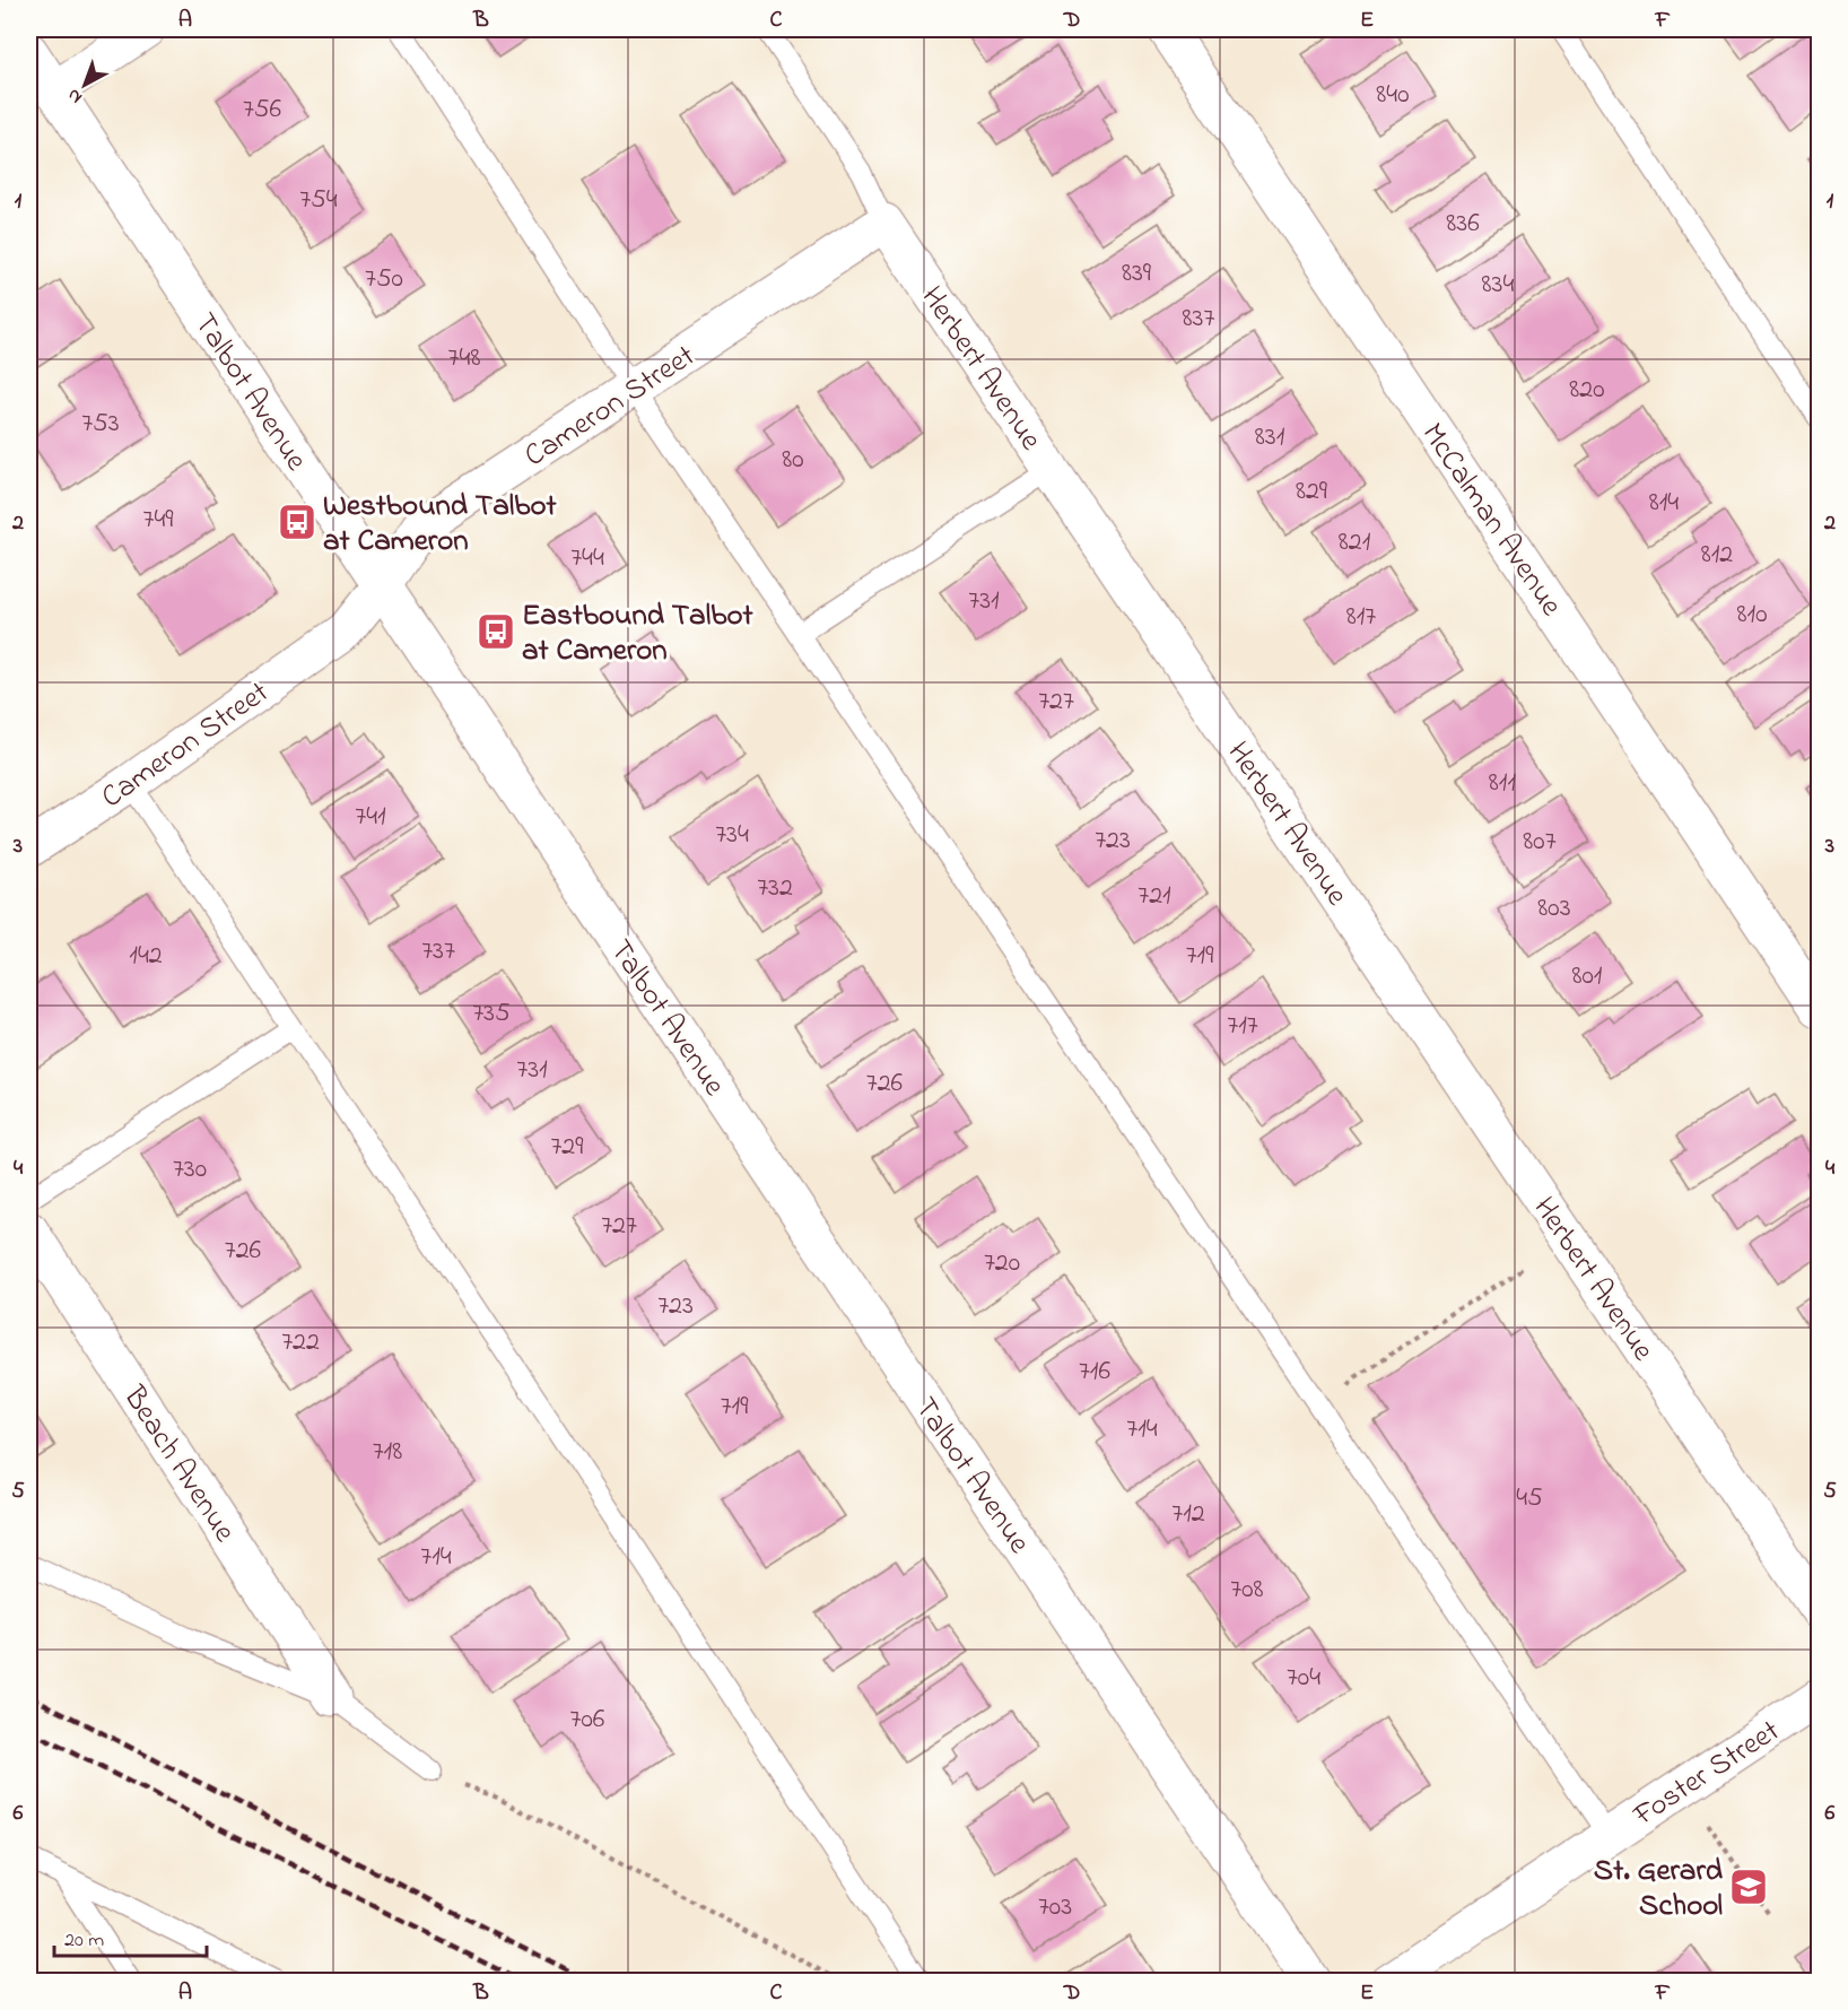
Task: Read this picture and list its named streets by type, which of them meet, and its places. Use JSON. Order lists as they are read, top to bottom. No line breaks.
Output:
{"streets":{"street":["Herbert Avenue","Talbot Avenue","Cameron Street","McCalman Avenue","Beach Avenue","Foster Street"]},"crossings":[["Herbert Avenue","Cameron Street"],["Talbot Avenue","Cameron Street"]],"places":{"bus stop":["Westbound Talbot at Cameron","Eastbound Talbot at Cameron"],"school or university":["St. Gerard School"]},"house_numbers":["840","756","754","836","839","750","834","837","748","820","753","831","80","829","814","749","821","812","744","731","810","817","727","811","741","734","723","807","732","721","803","737","142","719","801","735","717","731","726","729","730","727","726","720","723","722","716","719","714","718","45","712","714","708","704","706","703"],"scale_bar":"20 m","north":"bottom left","grid":{"columns":["A","B","C","D","E","F"],"rows":["1","2","3","4","5","6"]}}
